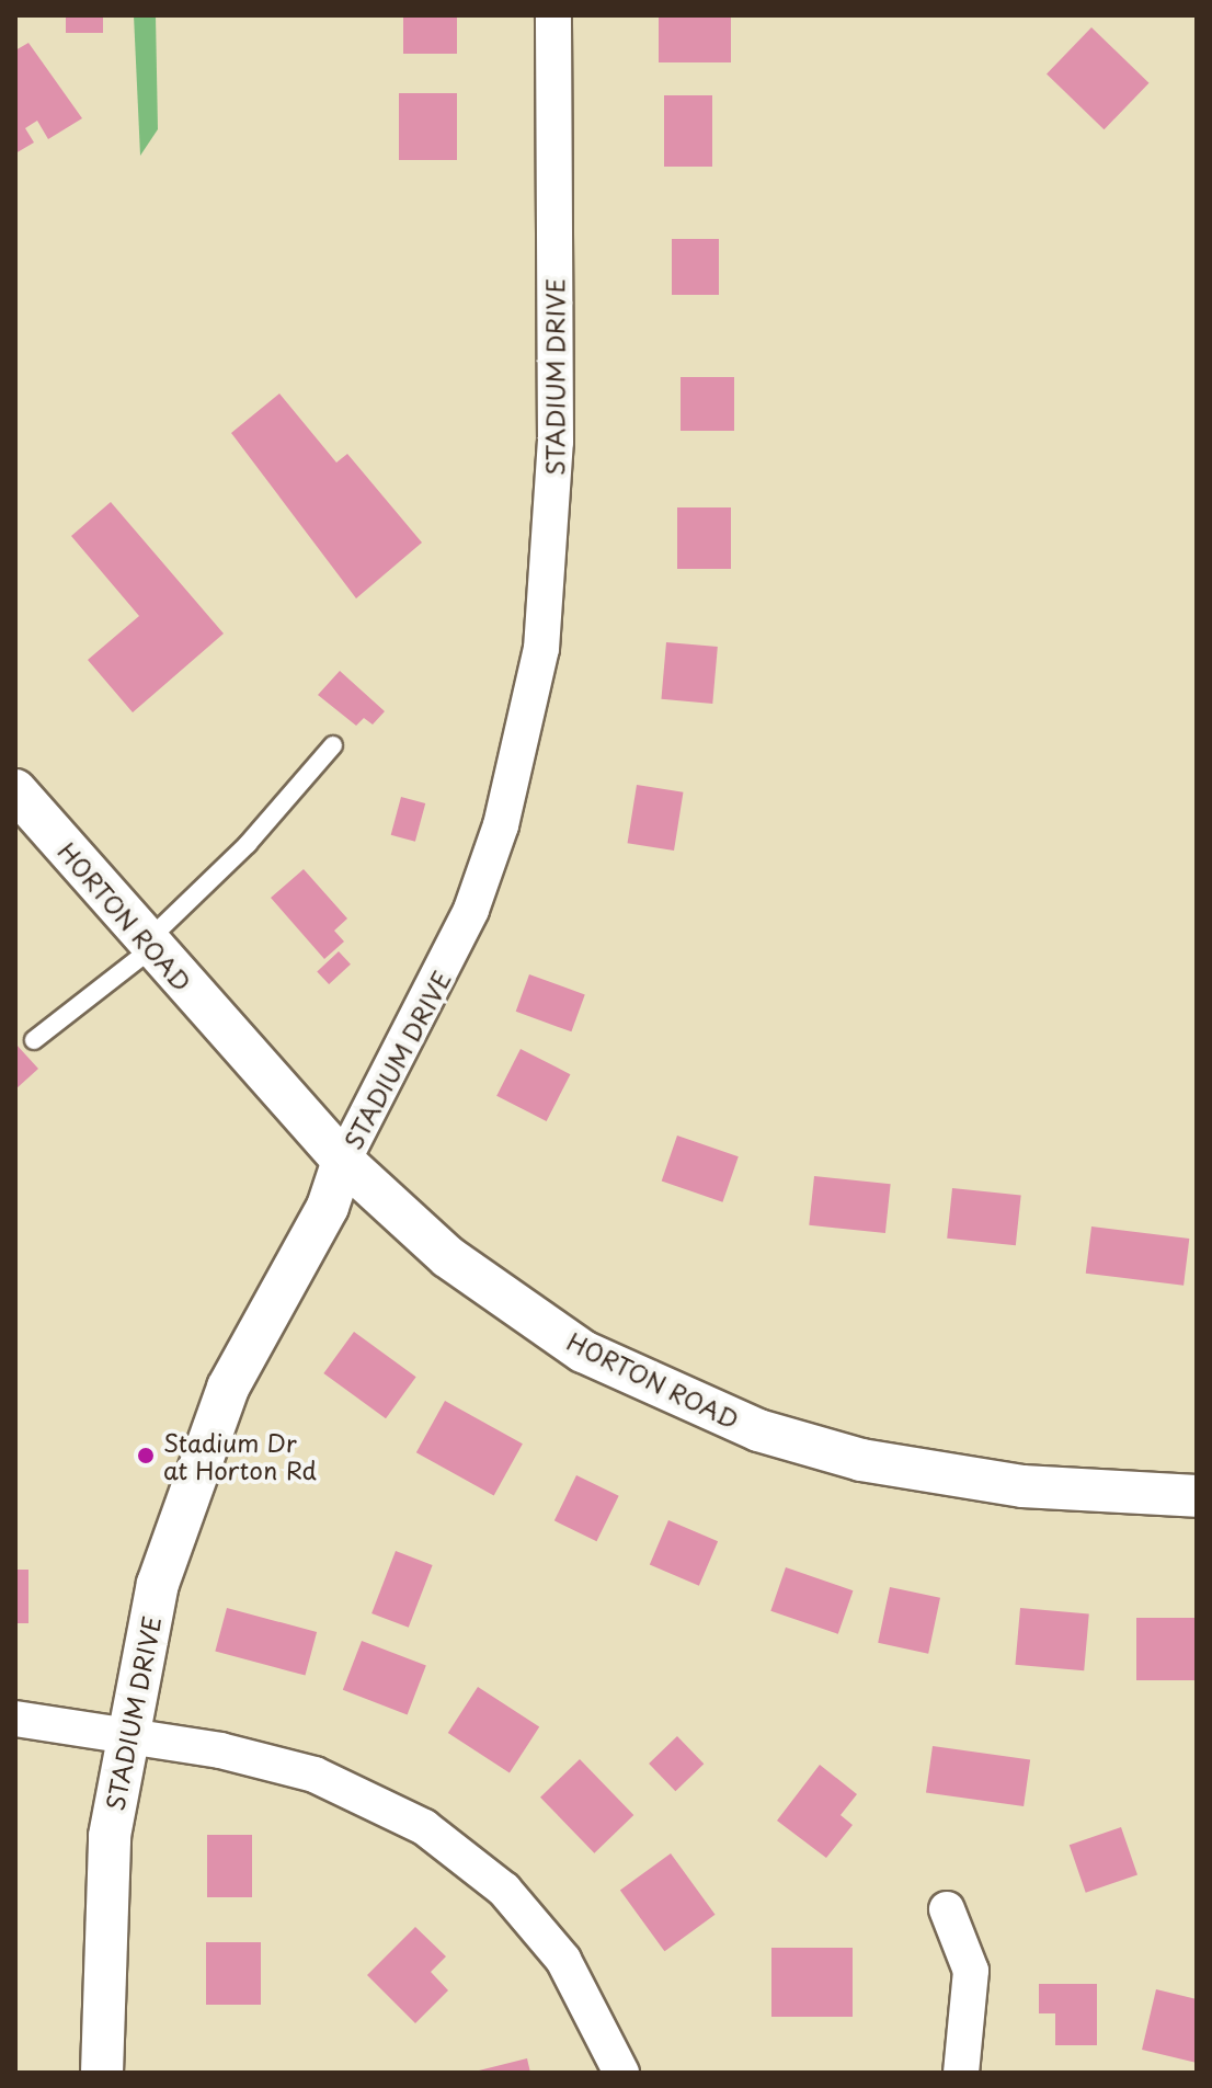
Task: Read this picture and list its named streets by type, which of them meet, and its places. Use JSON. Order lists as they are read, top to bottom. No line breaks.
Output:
{"streets":{"street":["STADIUM DRIVE","HORTON ROAD"]},"crossings":[["STADIUM DRIVE","HORTON ROAD"]],"places":["Stadium Dr at Horton Rd"]}
